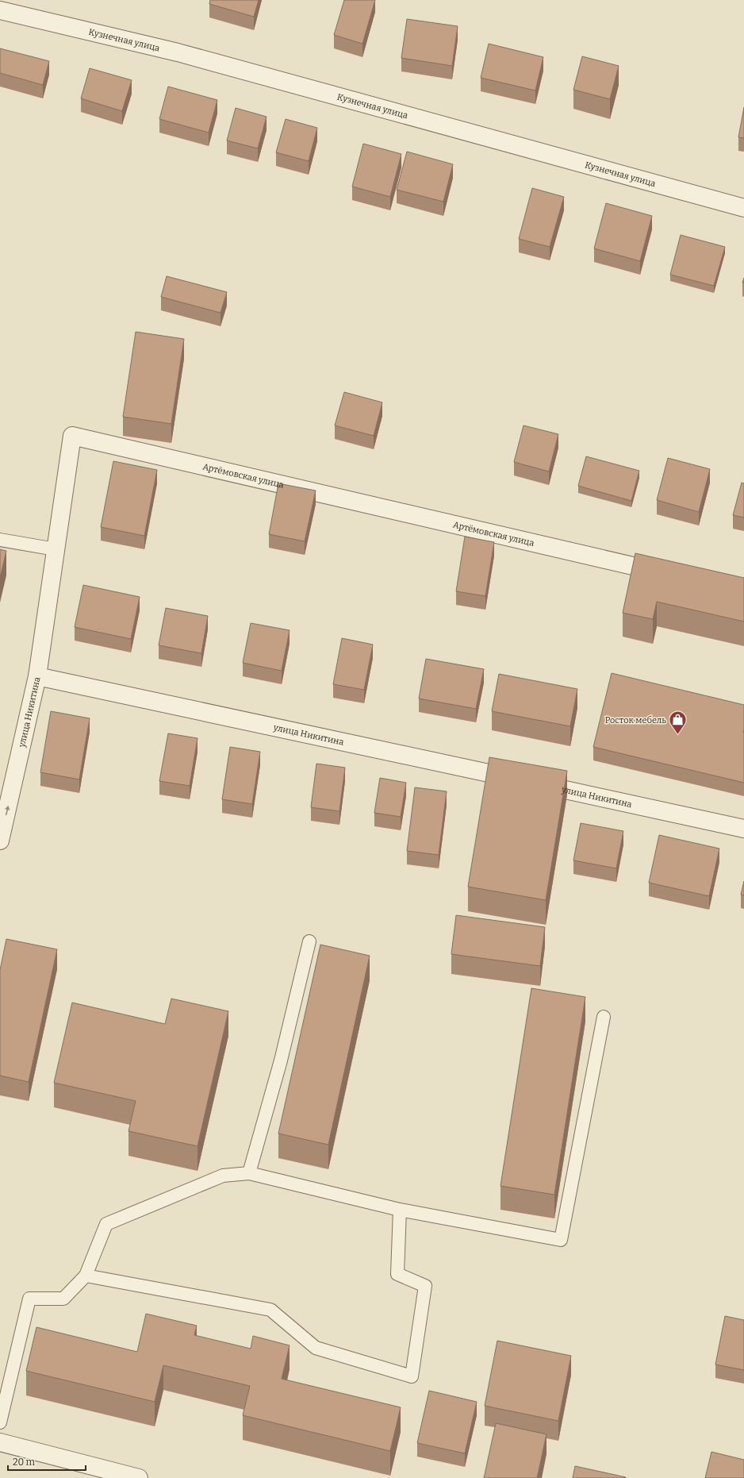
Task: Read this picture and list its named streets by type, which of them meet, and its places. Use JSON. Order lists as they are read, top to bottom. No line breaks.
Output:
{"streets":{"street":["Кузнечная улица","Артёмовская улица","улица Никитина"]},"crossings":[["Артёмовская улица","улица Никитина"]],"places":{"shop":["Росток мебель"]},"scale_bar":"20 m"}
